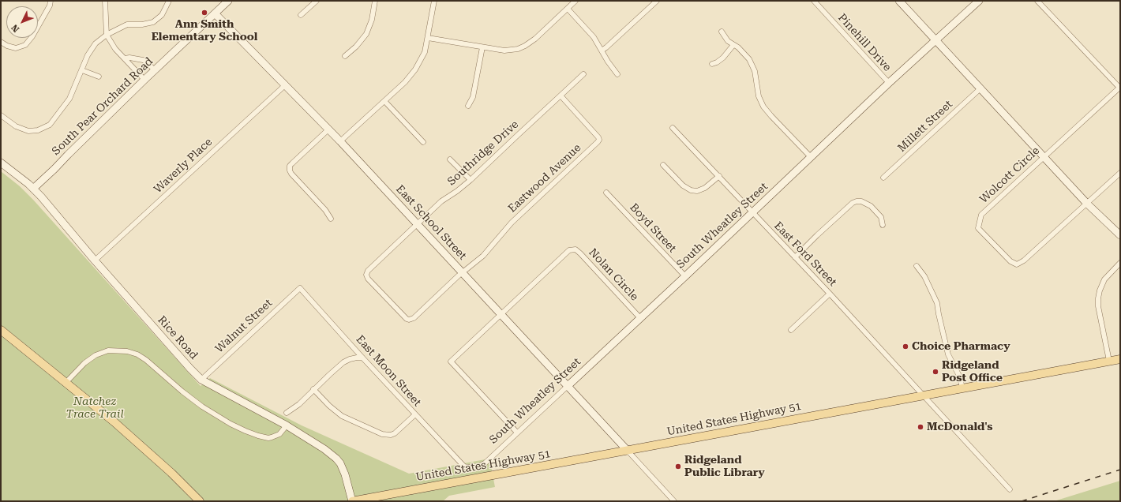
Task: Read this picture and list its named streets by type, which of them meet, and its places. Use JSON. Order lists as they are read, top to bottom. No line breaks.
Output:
{"streets":{"main road":["United States Highway 51"],"street":["Pinehill Drive","South Pear Orchard Road","Millett Street","Southridge Drive","Waverly Place","Wolcott Circle","Eastwood Avenue","East School Street","South Wheatley Street","Boyd Street","East Ford Street","Nolan Circle","Walnut Street","Rice Road","East Moon Street"]},"crossings":[["Pinehill Drive","South Wheatley Street"],["South Pear Orchard Road","East School Street"],["South Pear Orchard Road","Rice Road"],["Southridge Drive","Eastwood Avenue"],["Southridge Drive","East School Street"],["Waverly Place","East School Street"],["Waverly Place","Rice Road"],["Eastwood Avenue","East School Street"],["East School Street","South Wheatley Street"],["East School Street","Nolan Circle"],["East School Street","United States Highway 51"],["South Wheatley Street","Boyd Street"],["South Wheatley Street","East Ford Street"],["South Wheatley Street","Nolan Circle"],["South Wheatley Street","East Moon Street"],["East Ford Street","United States Highway 51"],["Walnut Street","Rice Road"],["Walnut Street","East Moon Street"],["Rice Road","United States Highway 51"]],"parks":["Natchez Trace Trail"],"places":["Ann Smith Elementary School","Choice Pharmacy","Ridgeland Post Office","McDonald's","Ridgeland Public Library"],"north":"bottom left"}
